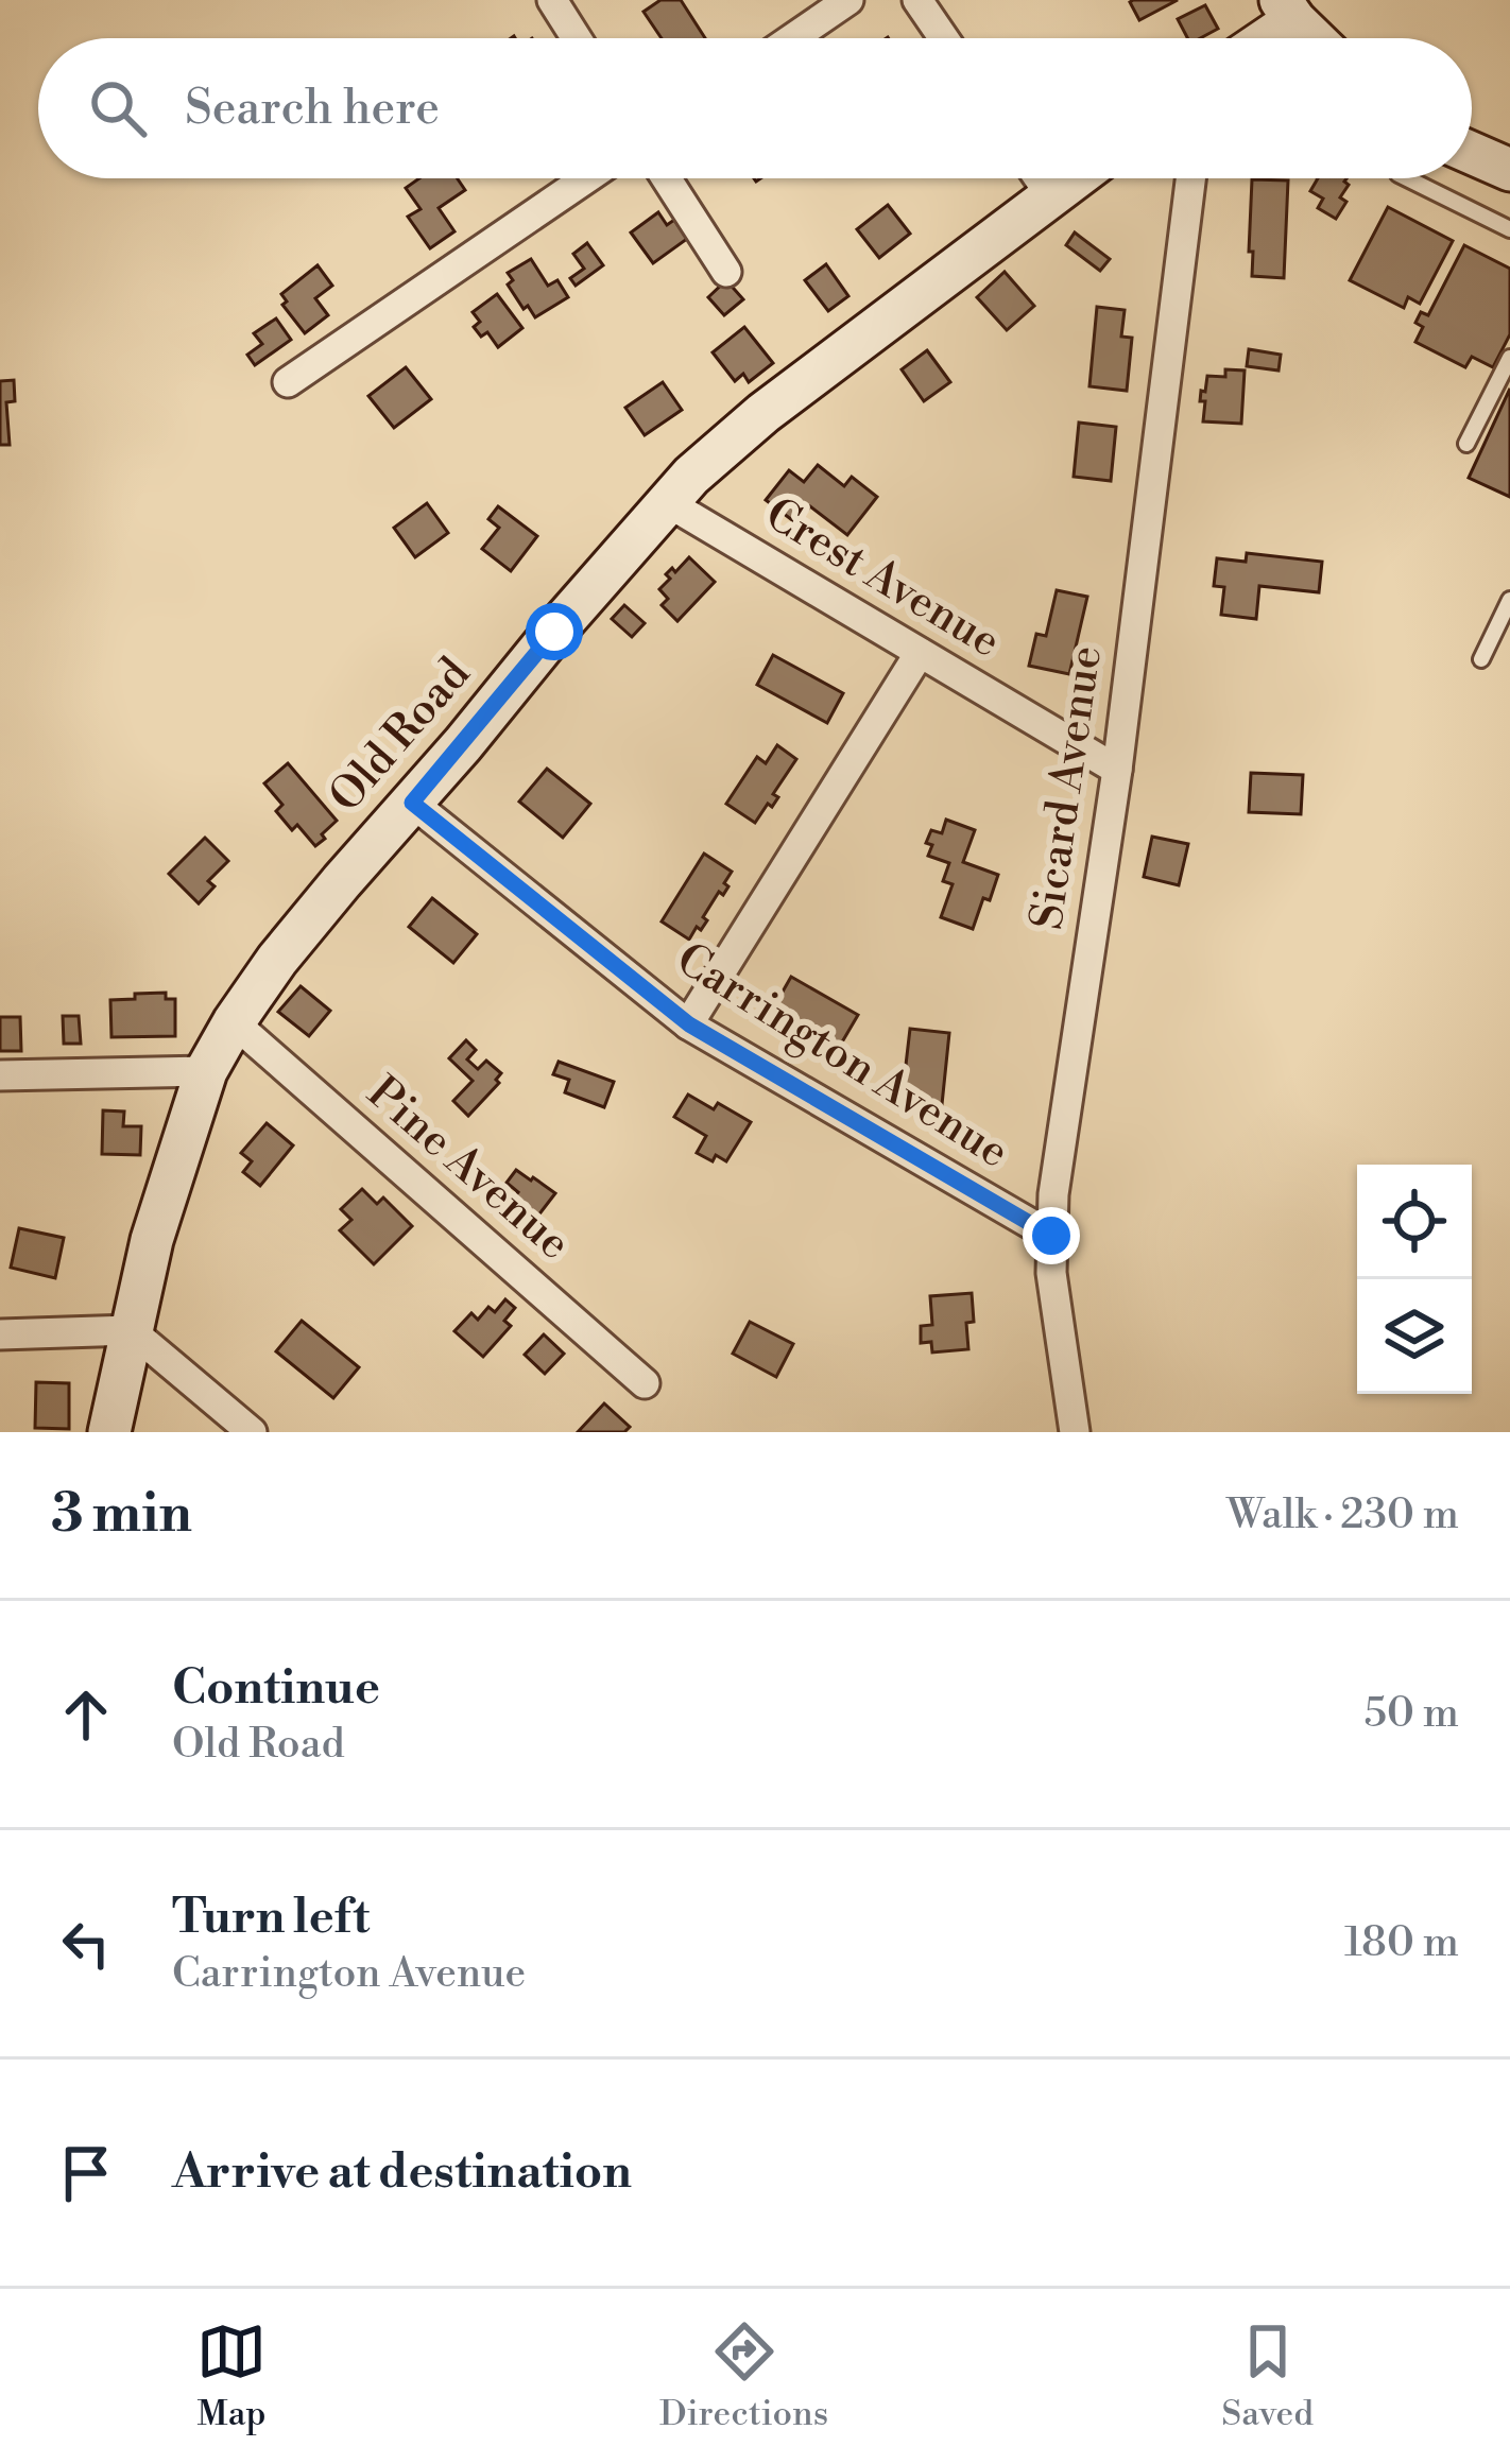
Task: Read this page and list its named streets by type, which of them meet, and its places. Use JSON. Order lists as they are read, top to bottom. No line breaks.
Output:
{"streets":{"street":["Crest Avenue","Old Road","Sicard Avenue","Carrington Avenue","Pine Avenue"]},"crossings":[["Crest Avenue","Old Road"],["Crest Avenue","Sicard Avenue"],["Old Road","Carrington Avenue"],["Old Road","Pine Avenue"],["Sicard Avenue","Carrington Avenue"]],"page":{"search":"Search here","heading":["3 min","Walk · 230 m"],"list":[["Continue","Old Road","50 m"],["Turn left","Carrington Avenue","180 m"],"Arrive at destination"],"nav":["Map","Directions","Saved"]}}
